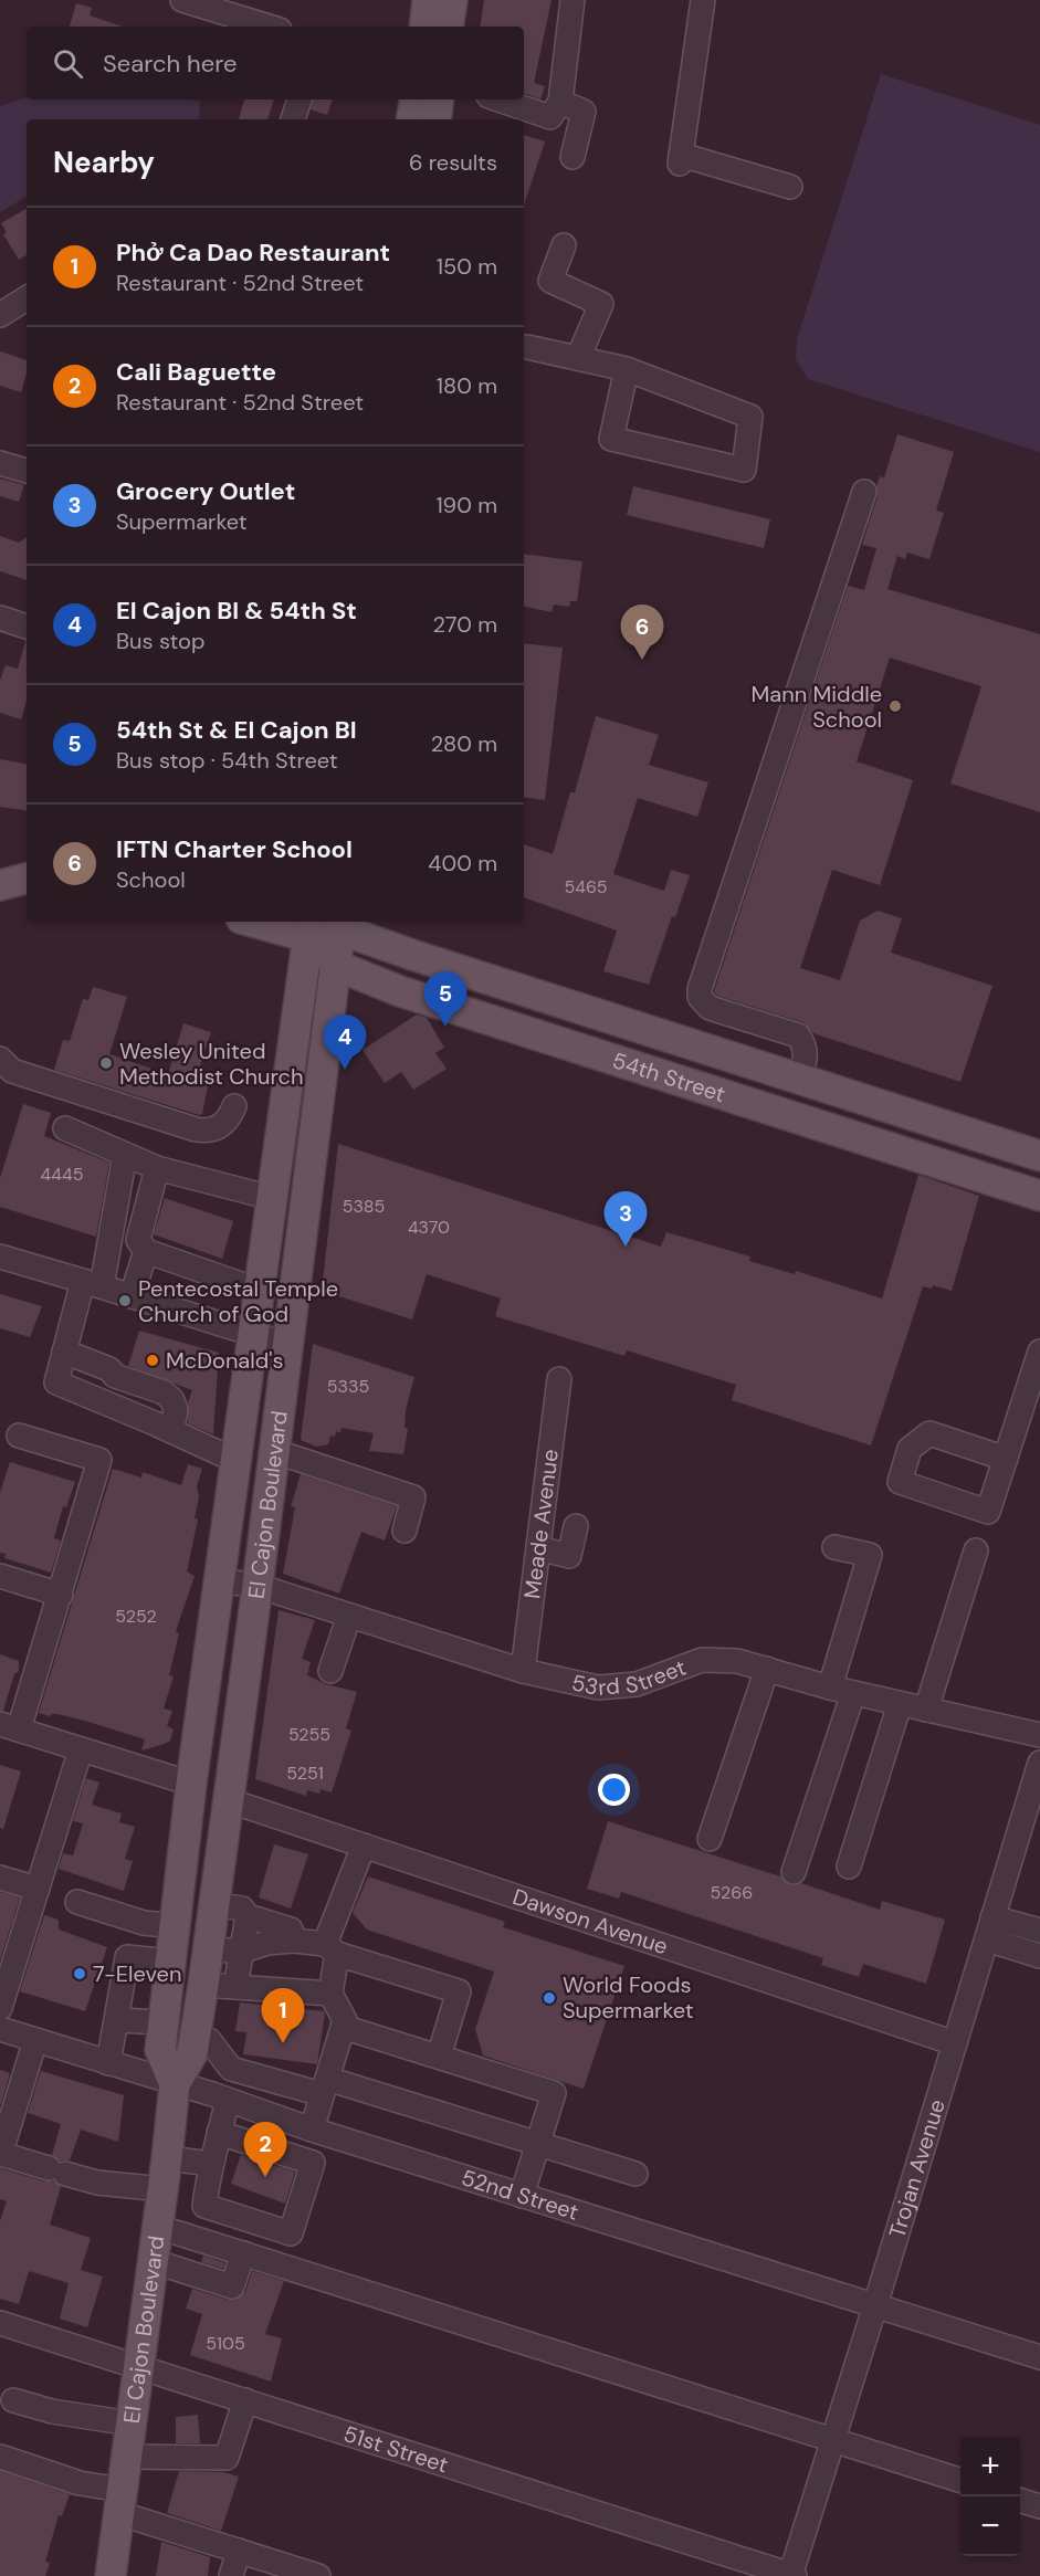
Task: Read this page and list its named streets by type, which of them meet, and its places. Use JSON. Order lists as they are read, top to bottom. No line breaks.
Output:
{"streets":{"main road":["54th Street","El Cajon Boulevard"],"street":["Meade Avenue","53rd Street","Dawson Avenue","Trojan Avenue","52nd Street","51st Street"]},"crossings":[["54th Street","El Cajon Boulevard"],["El Cajon Boulevard","53rd Street"],["El Cajon Boulevard","Dawson Avenue"],["El Cajon Boulevard","52nd Street"],["El Cajon Boulevard","51st Street"],["Meade Avenue","53rd Street"],["Dawson Avenue","Trojan Avenue"],["Trojan Avenue","52nd Street"],["Trojan Avenue","51st Street"]],"places":["Mann Middle School","Wesley United Methodist Church","Pentecostal Temple Church of God","McDonald's","7-Eleven","World Foods Supermarket"],"house_numbers":["5465","4445","5385","4370","5335","5252","5255","5251","5266","5105"],"page":{"search":"Search here","heading":["Nearby","6 results"],"list":[{"mark":"1","name":"Phở Ca Dao Restaurant","note":"Restaurant · 52nd Street","value":"150 m"},{"mark":"2","name":"Cali Baguette","note":"Restaurant · 52nd Street","value":"180 m"},{"mark":"3","name":"Grocery Outlet","note":"Supermarket","value":"190 m"},{"mark":"4","name":"El Cajon Bl & 54th St","note":"Bus stop","value":"270 m"},{"mark":"5","name":"54th St & El Cajon Bl","note":"Bus stop · 54th Street","value":"280 m"},{"mark":"6","name":"IFTN Charter School","note":"School","value":"400 m"}],"pins":["6","5","4","3","1","2"],"map_buttons":["+","−"]}}
